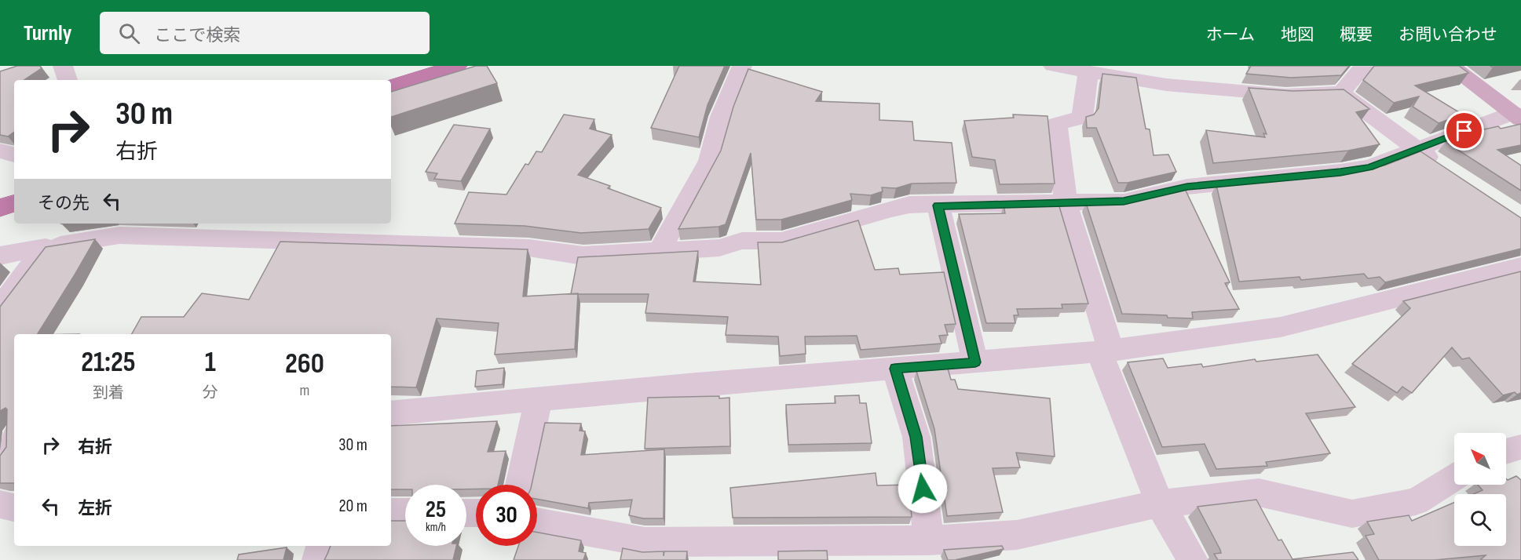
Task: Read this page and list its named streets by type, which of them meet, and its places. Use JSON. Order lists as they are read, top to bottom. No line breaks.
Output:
{"north":"top left","page":{"header":"Turnly","search":"ここで検索","nav":["ホーム","地図","概要","お問い合わせ"],"turn":["30 m","右折"],"then":"その先","eta":["21:25","到着","1","分","260","m"],"list":[{"name":"右折","value":"30 m"},{"name":"左折","value":"20 m"}],"speed":"25 km/h","limit":"30"}}
